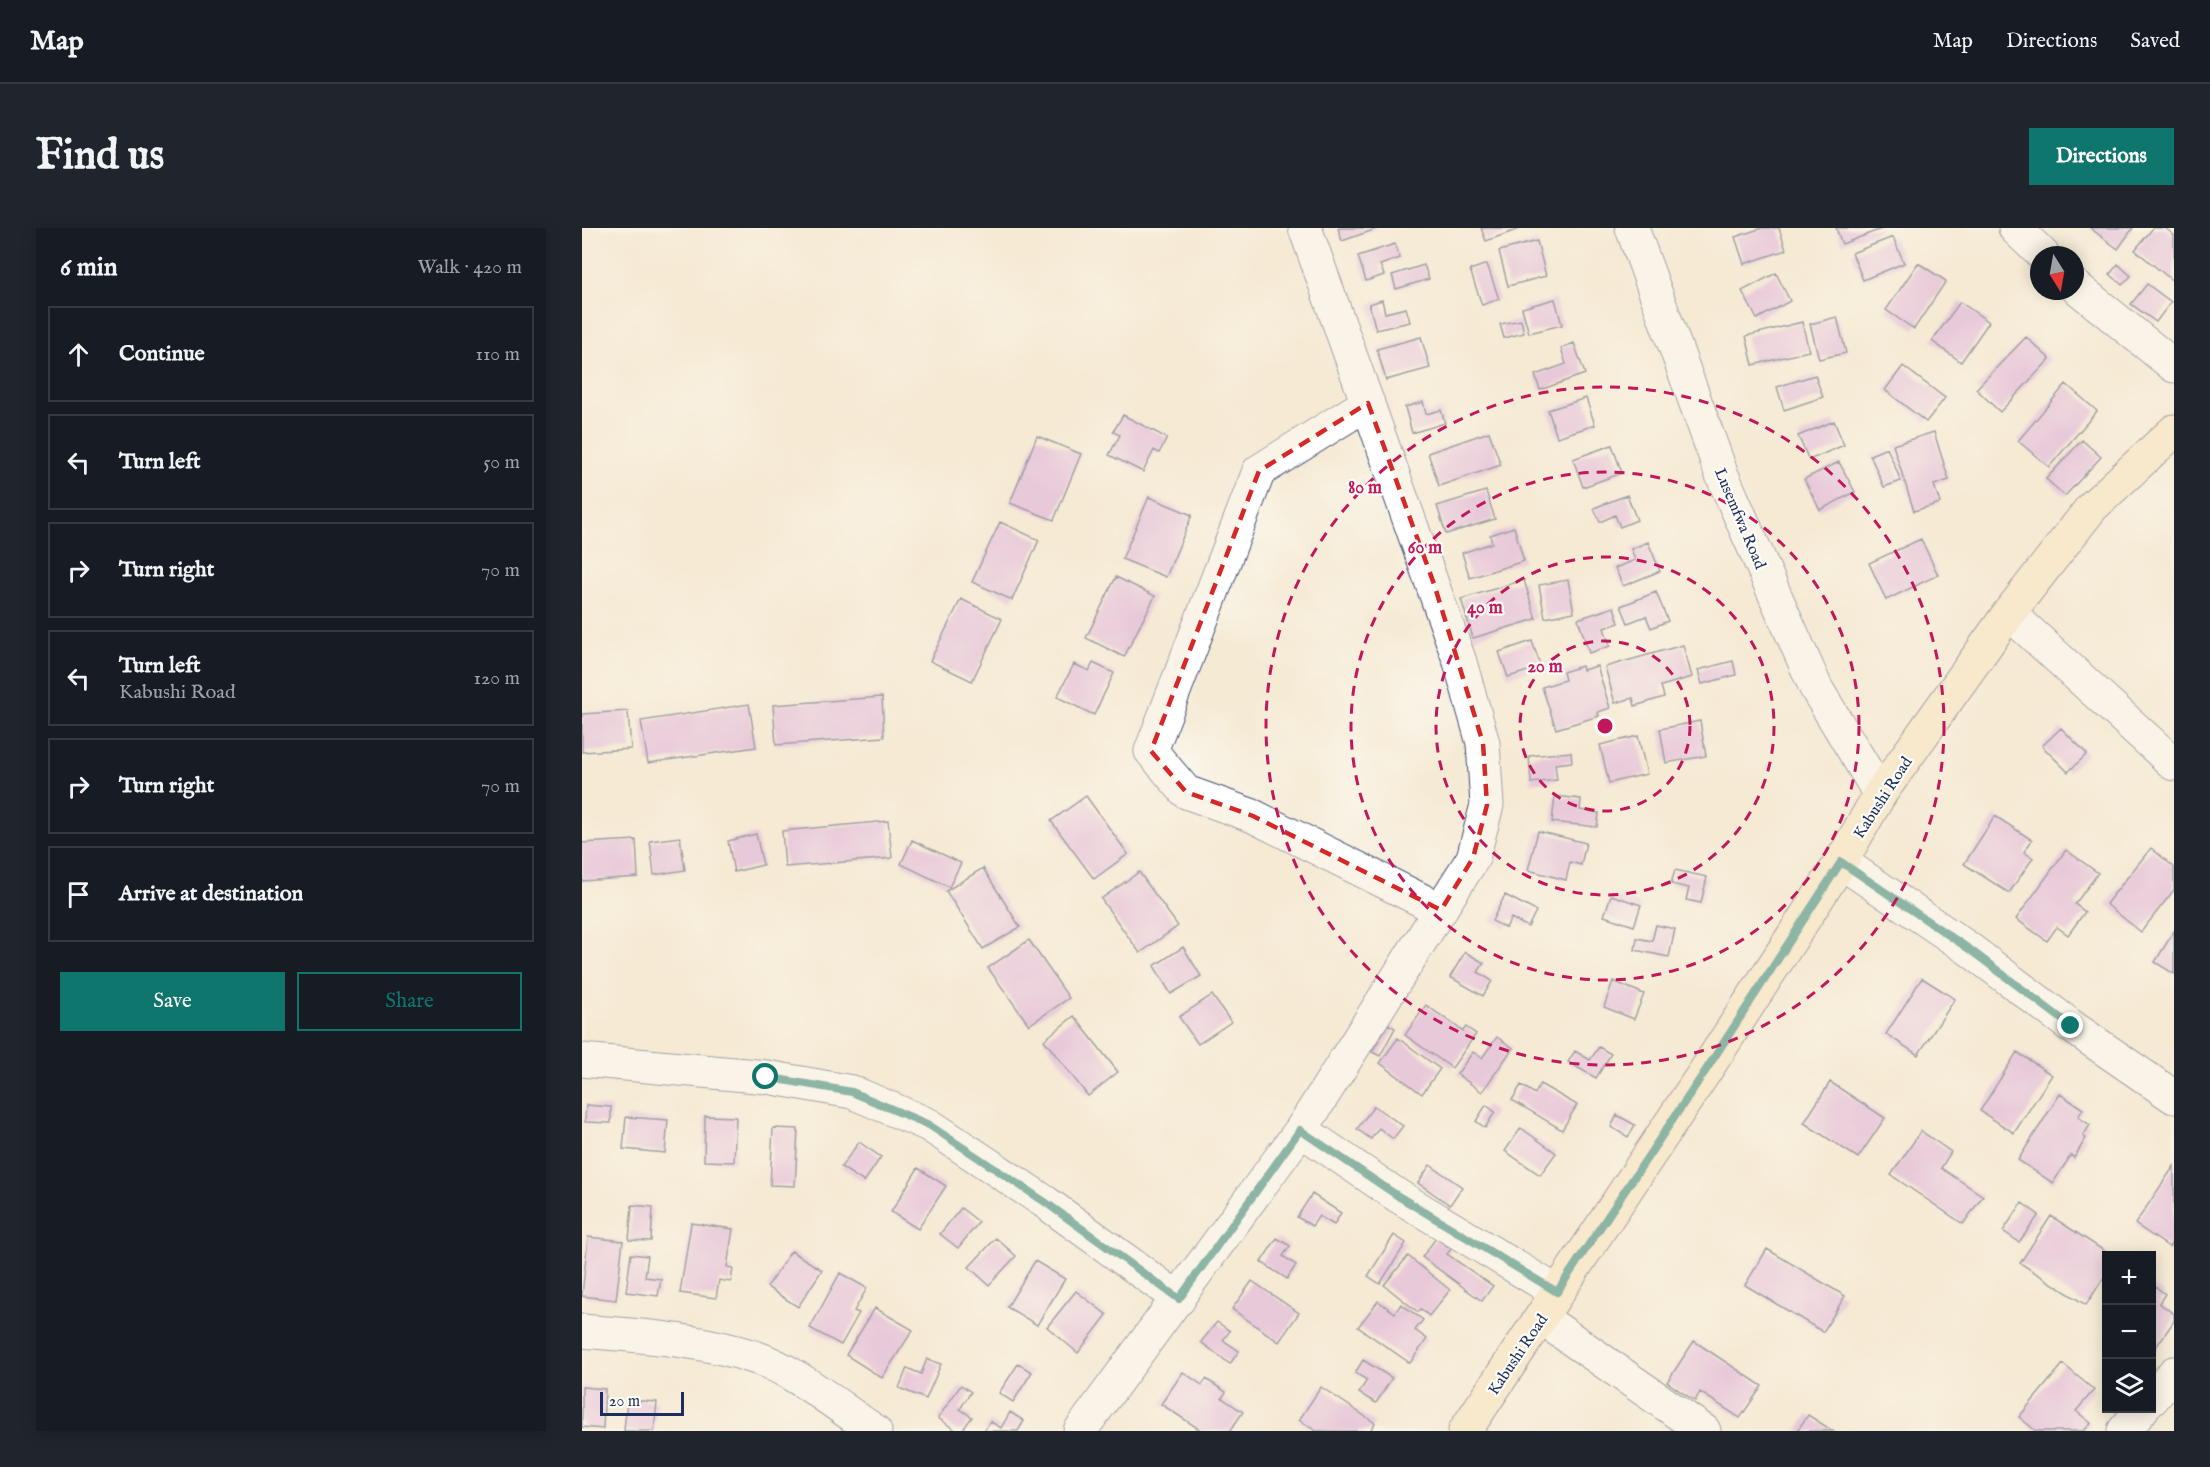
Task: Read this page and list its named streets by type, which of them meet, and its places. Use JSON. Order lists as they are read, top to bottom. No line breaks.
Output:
{"streets":{"main road":["Kabushi Road"],"street":["Lusemfwa Road"]},"crossings":[["Lusemfwa Road","Kabushi Road"]],"scale_bar":"20 m","north":"bottom","page":{"header":"Map","nav":["Map","Directions","Saved"],"buttons":["Directions",["Save","Share"]],"title":"Find us","heading":["6 min","Walk · 420 m"],"list":[["Continue","110 m"],["Turn left","50 m"],["Turn right","70 m"],["Turn left","Kabushi Road","120 m"],["Turn right","70 m"],"Arrive at destination"],"map_buttons":["+","−"],"scale":"20 m"},"rings":["80 m","60 m","40 m","20 m"]}
